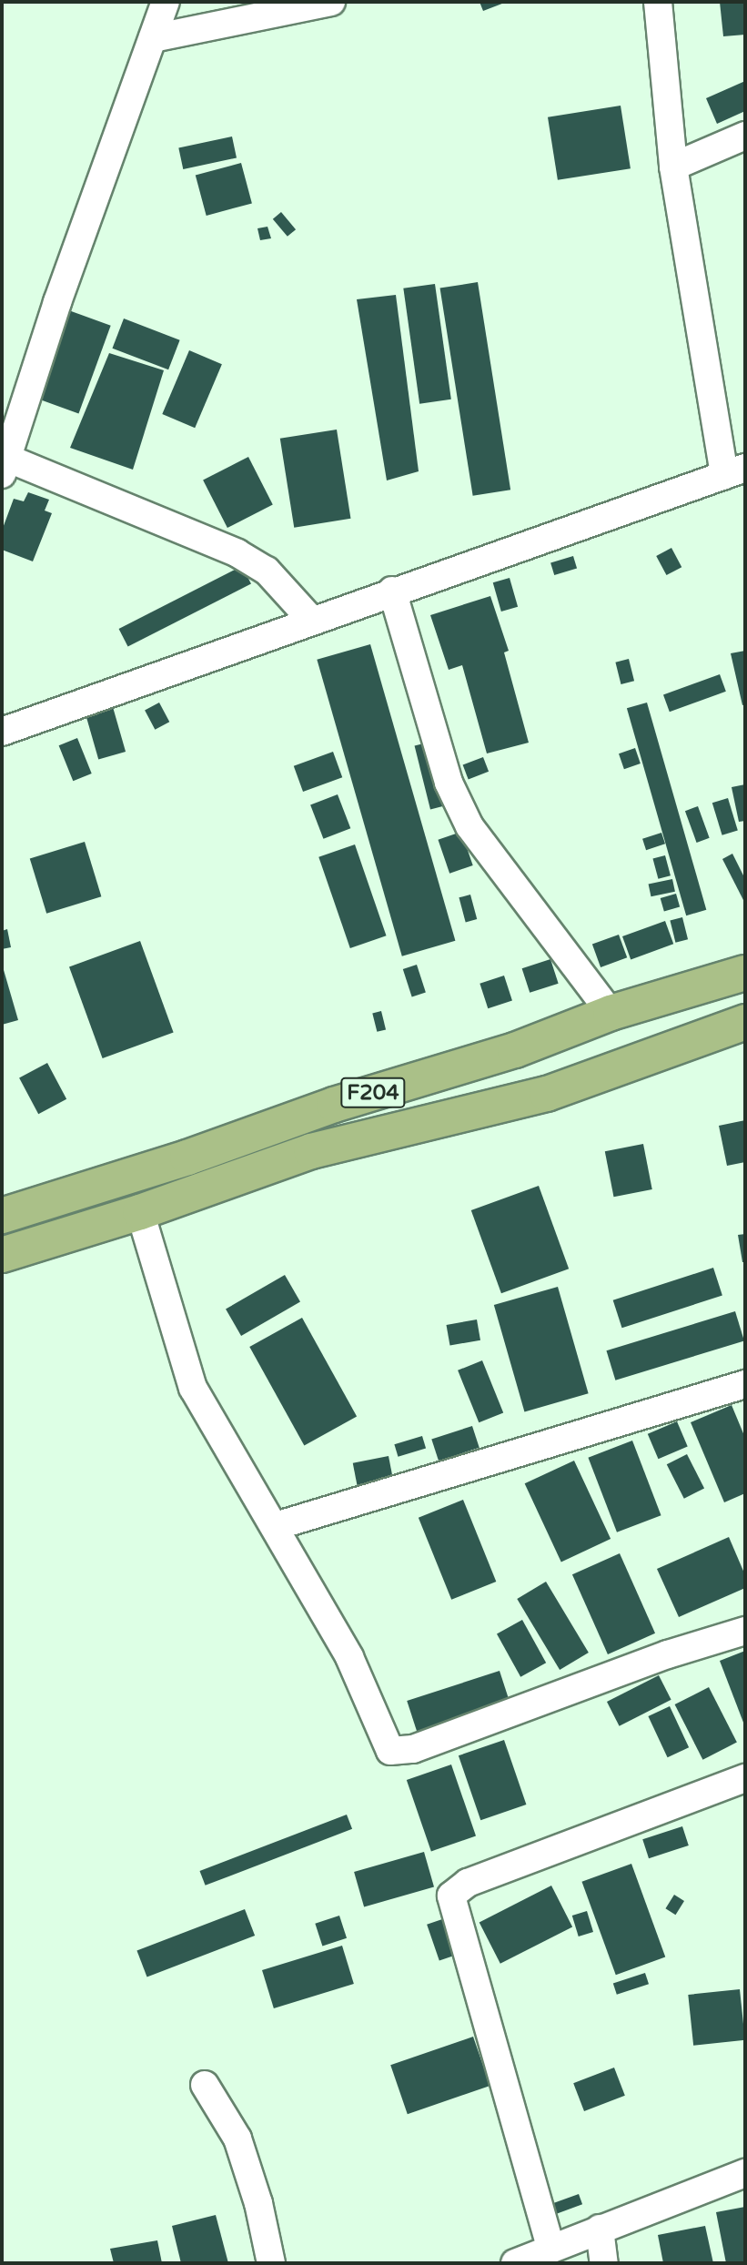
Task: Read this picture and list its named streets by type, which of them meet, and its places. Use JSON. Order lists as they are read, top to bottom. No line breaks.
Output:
{"streets":{"main road":["F204"]}}
